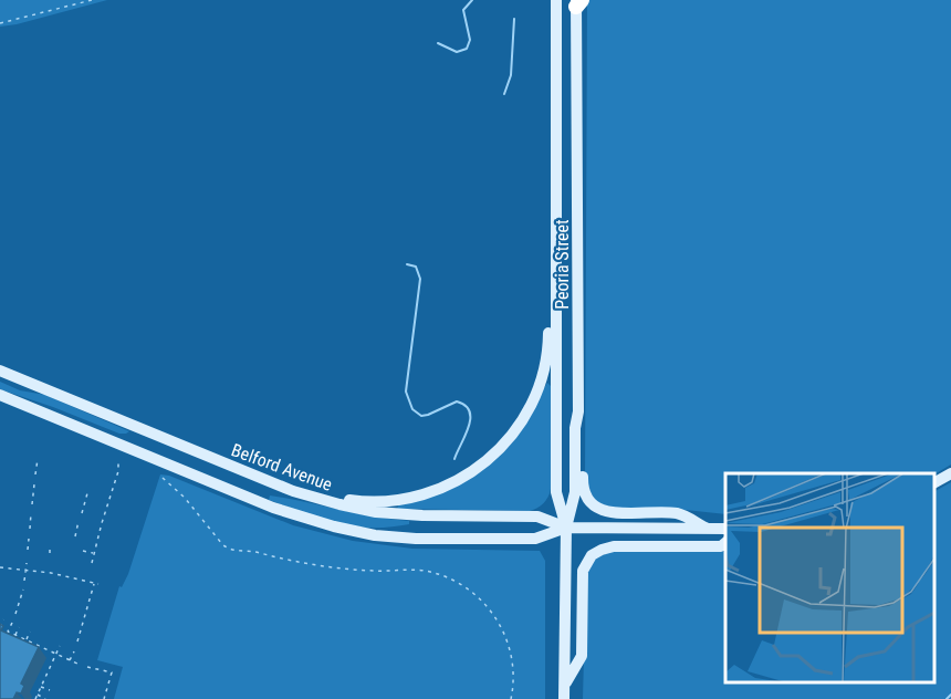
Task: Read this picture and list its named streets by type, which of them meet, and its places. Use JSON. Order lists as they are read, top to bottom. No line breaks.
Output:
{"streets":{"main road":["Peoria Street","Belford Avenue"]},"crossings":[["Peoria Street","Belford Avenue"]]}
